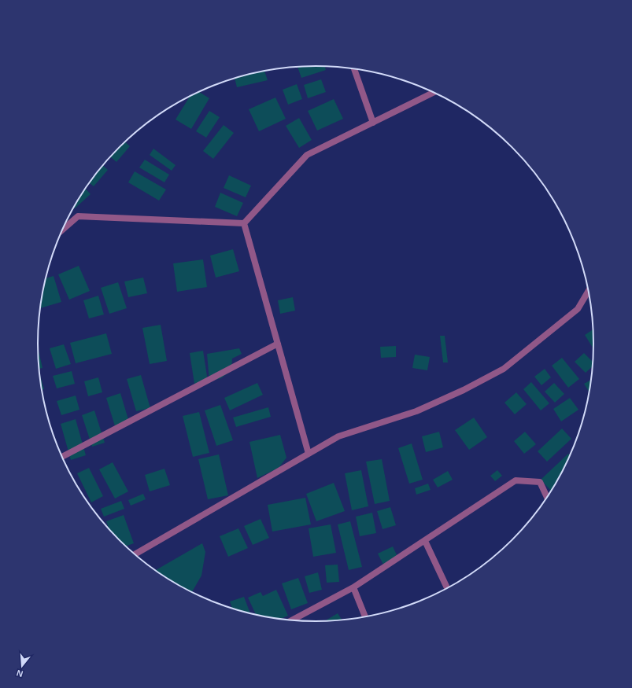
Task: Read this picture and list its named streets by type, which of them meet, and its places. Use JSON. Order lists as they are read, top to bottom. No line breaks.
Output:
{"north":"bottom"}
